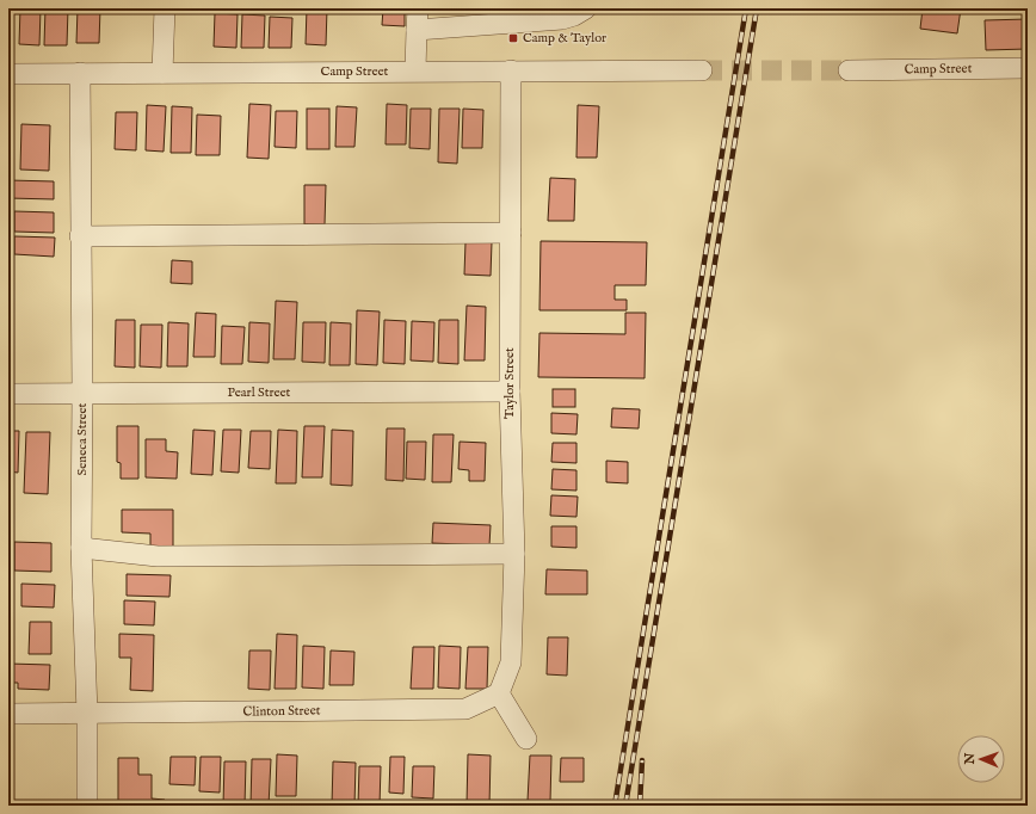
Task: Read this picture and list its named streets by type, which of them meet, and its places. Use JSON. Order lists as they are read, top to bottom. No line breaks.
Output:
{"streets":{"street":["Camp Street","Taylor Street","Pearl Street","Seneca Street","Clinton Street"]},"crossings":[["Camp Street","Taylor Street"],["Camp Street","Seneca Street"],["Taylor Street","Pearl Street"],["Taylor Street","Clinton Street"],["Pearl Street","Seneca Street"],["Seneca Street","Clinton Street"]],"places":{"transit":["Camp & Taylor"]},"north":"left"}
